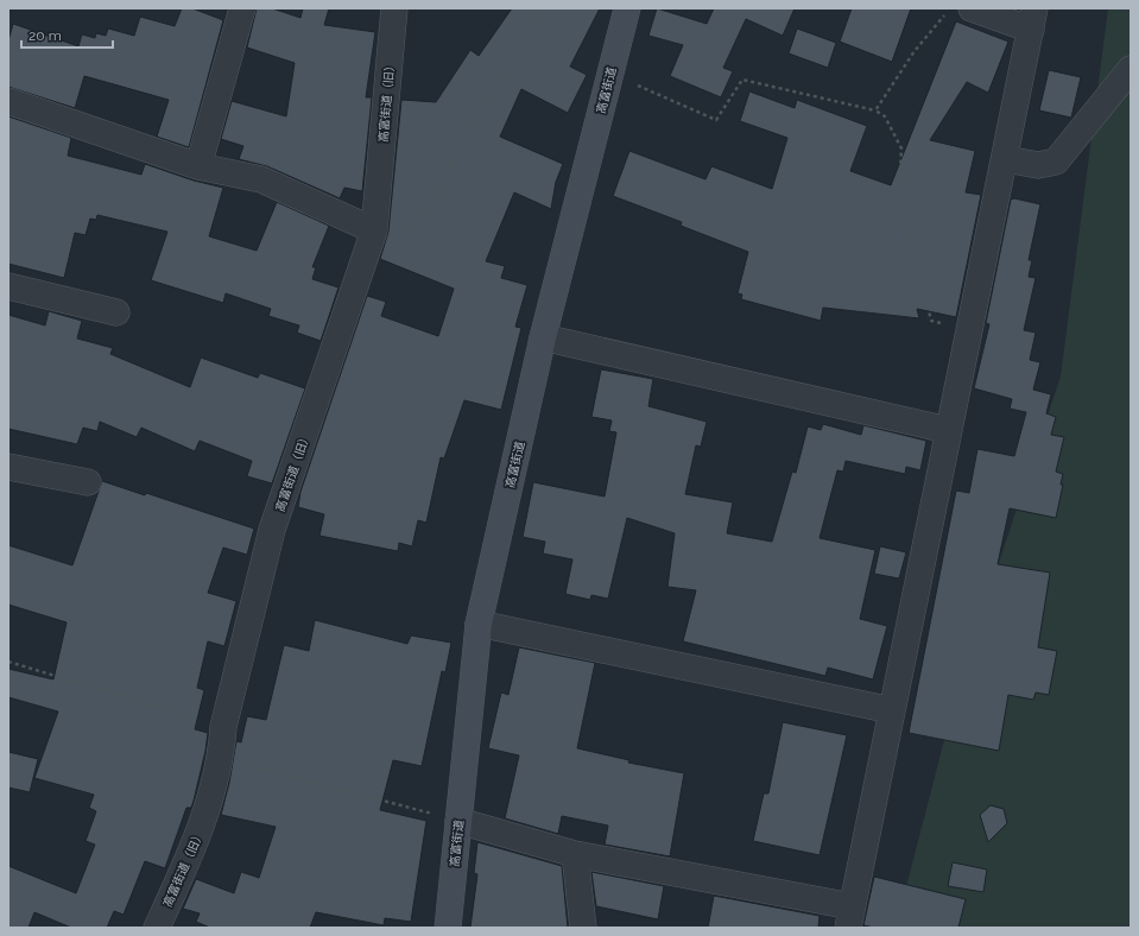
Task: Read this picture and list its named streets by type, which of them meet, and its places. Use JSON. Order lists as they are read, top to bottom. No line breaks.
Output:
{"streets":{"street":["高富街道","高富街道（旧）"]},"scale_bar":"20 m"}
